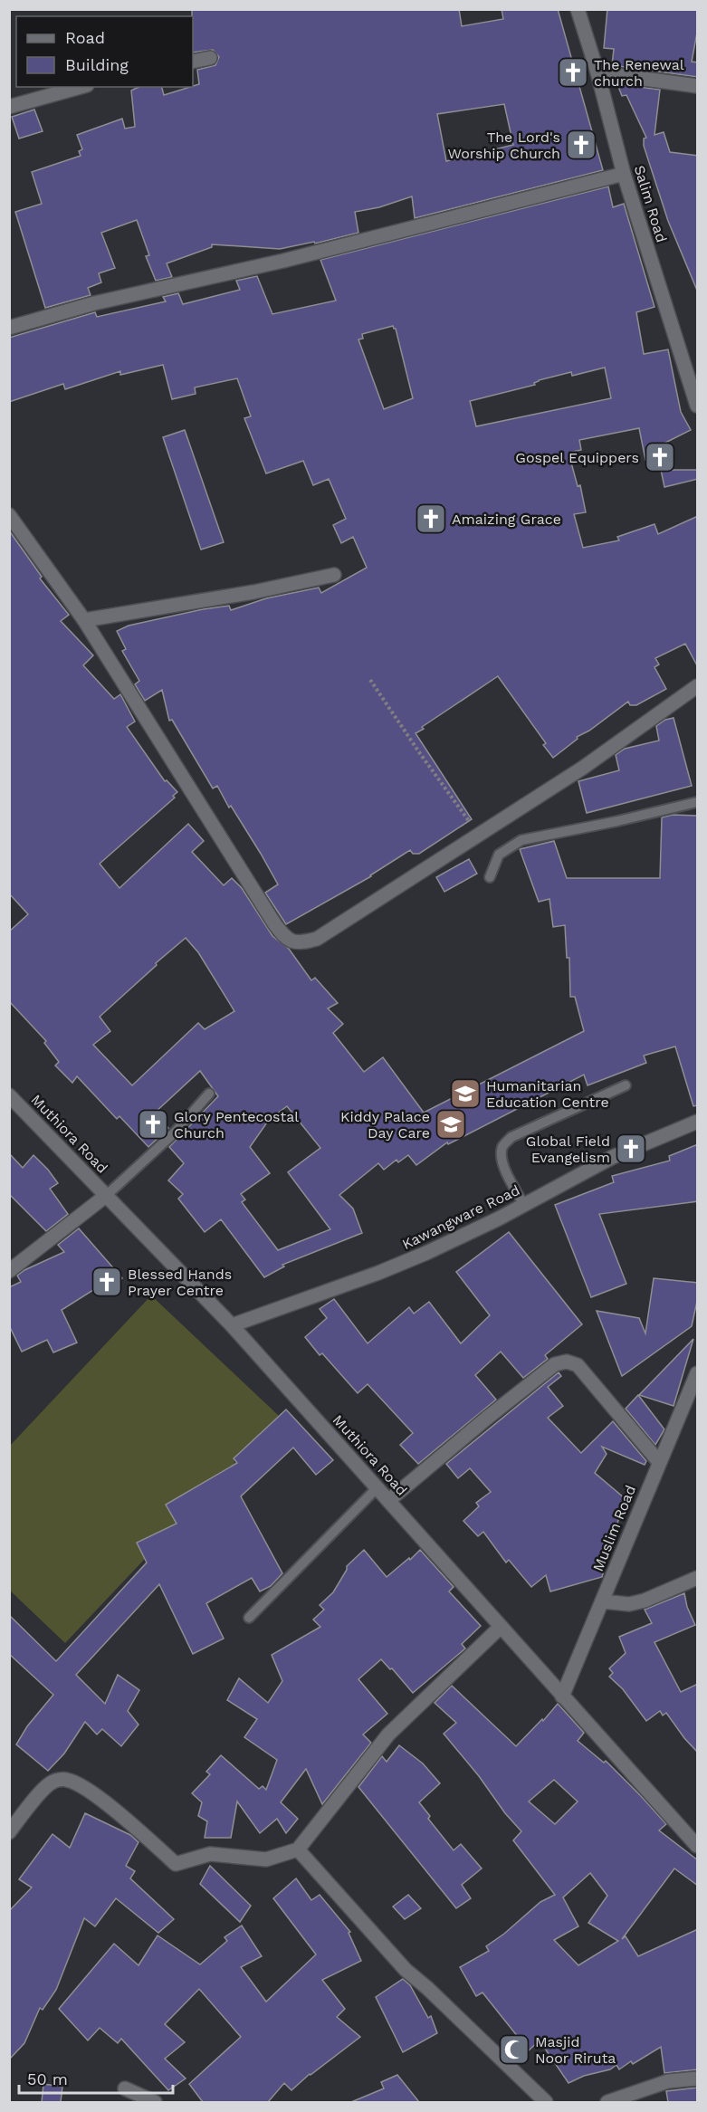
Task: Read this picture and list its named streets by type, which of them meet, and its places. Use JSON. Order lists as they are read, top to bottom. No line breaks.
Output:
{"streets":{"street":["Salim Road","Muthiora Road","Kawangware Road","Muslim Road"]},"crossings":[["Muthiora Road","Kawangware Road"],["Muthiora Road","Muslim Road"]],"places":{"church":["The Renewal church","The Lord's Worship Church","Gospel Equippers","Amaizing Grace","Glory Pentecostal Church","Global Field Evangelism","Blessed Hands Prayer Centre"],"school or university":["Humanitarian Education Centre","Kiddy Palace Day Care"],"mosque":["Masjid Noor Riruta"]},"legend":["Road","Building"],"scale_bar":"50 m"}
